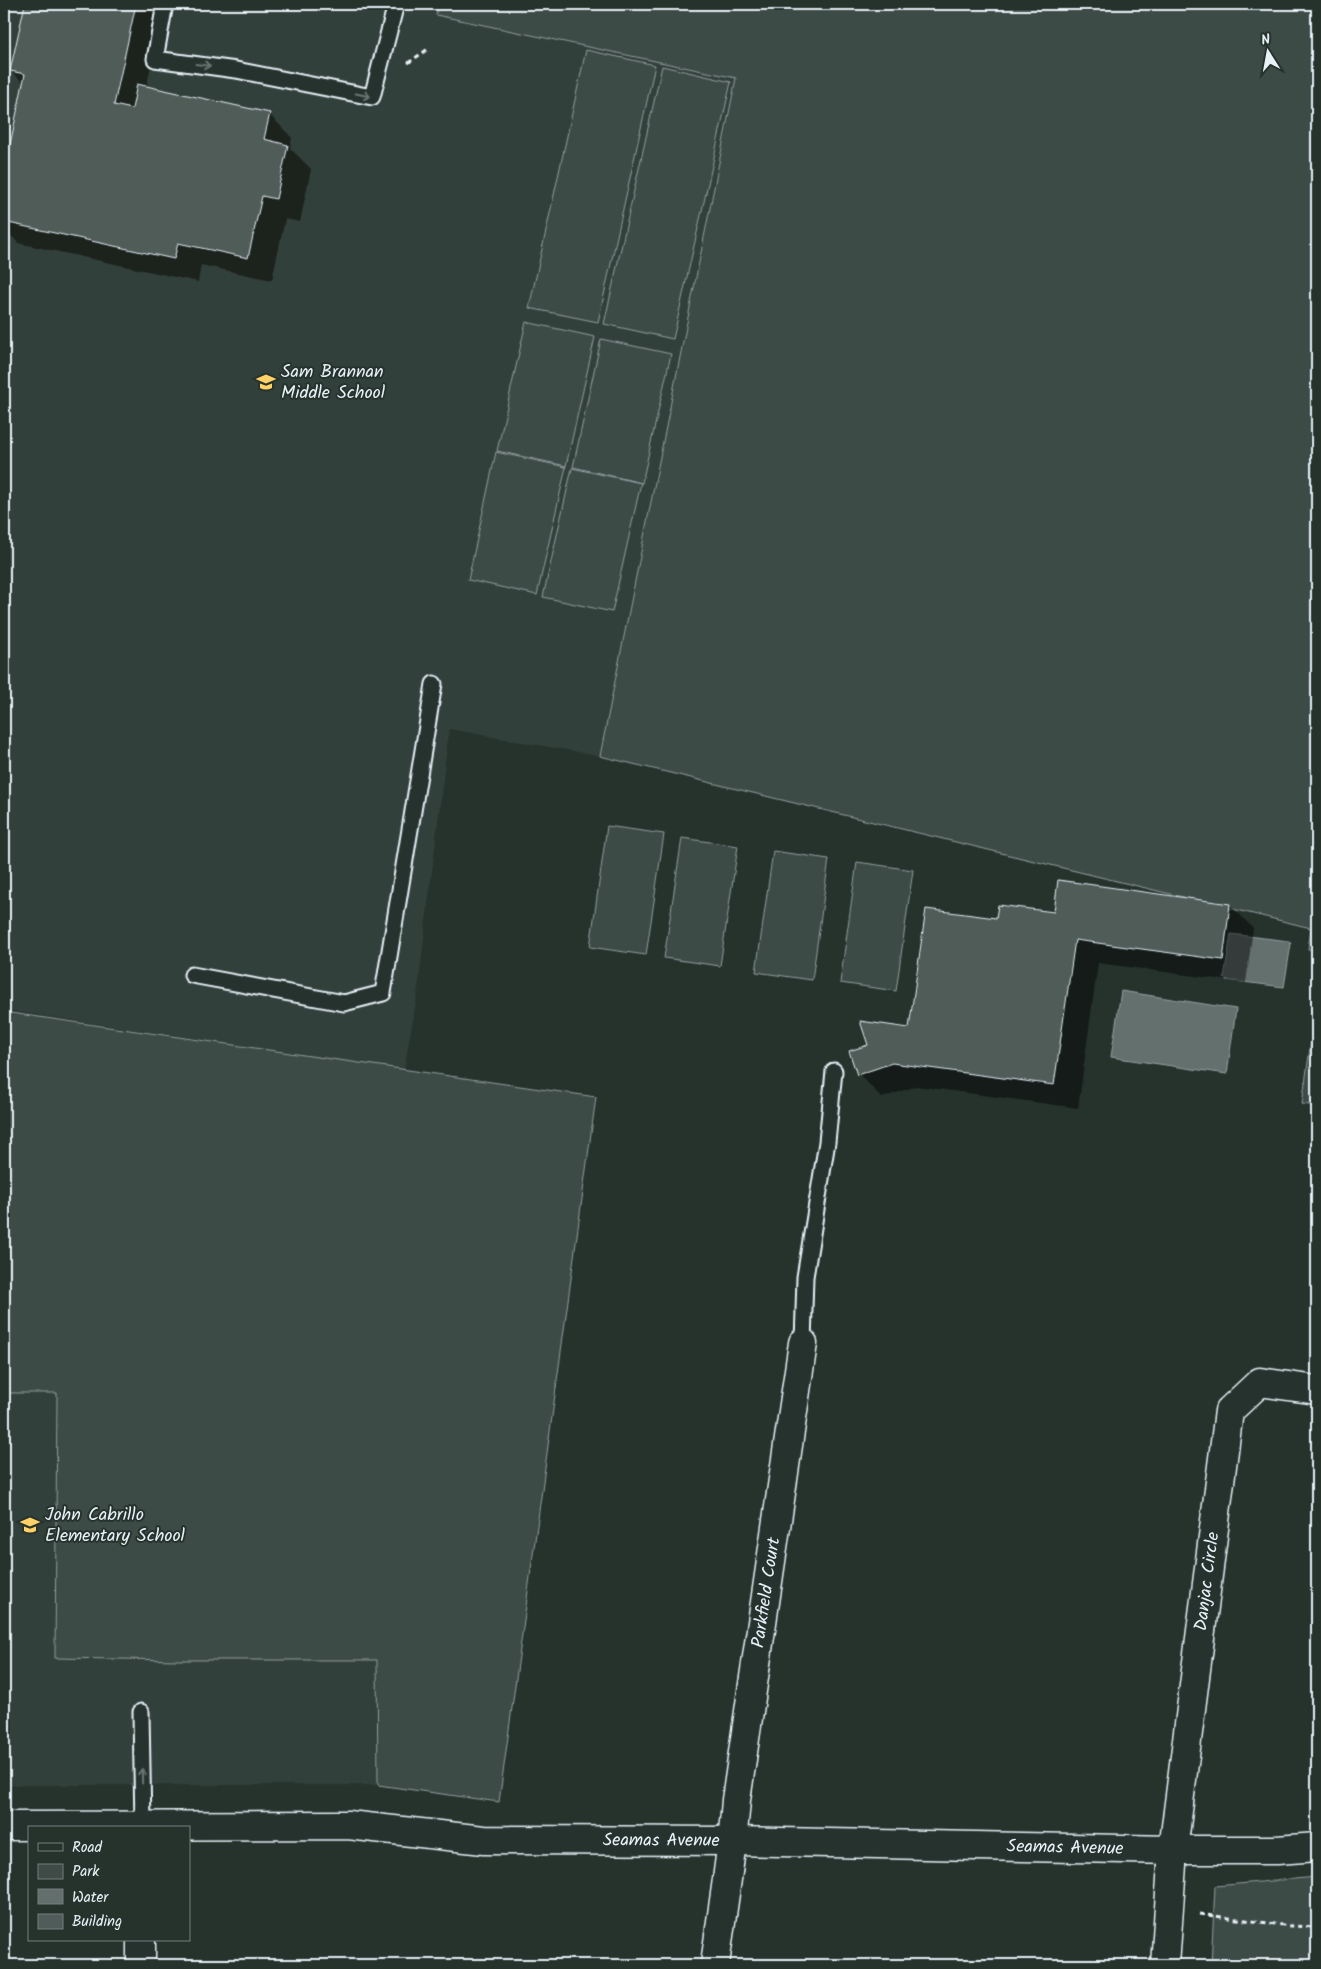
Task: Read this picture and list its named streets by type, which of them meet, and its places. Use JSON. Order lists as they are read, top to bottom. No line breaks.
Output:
{"streets":{"street":["Danjac Circle","Parkfield Court","Seamas Avenue"]},"crossings":[["Danjac Circle","Seamas Avenue"],["Parkfield Court","Seamas Avenue"]],"places":{"school or university":["Sam Brannan Middle School","John Cabrillo Elementary School"]},"legend":["Road","Park","Water","Building"],"north":"top"}
